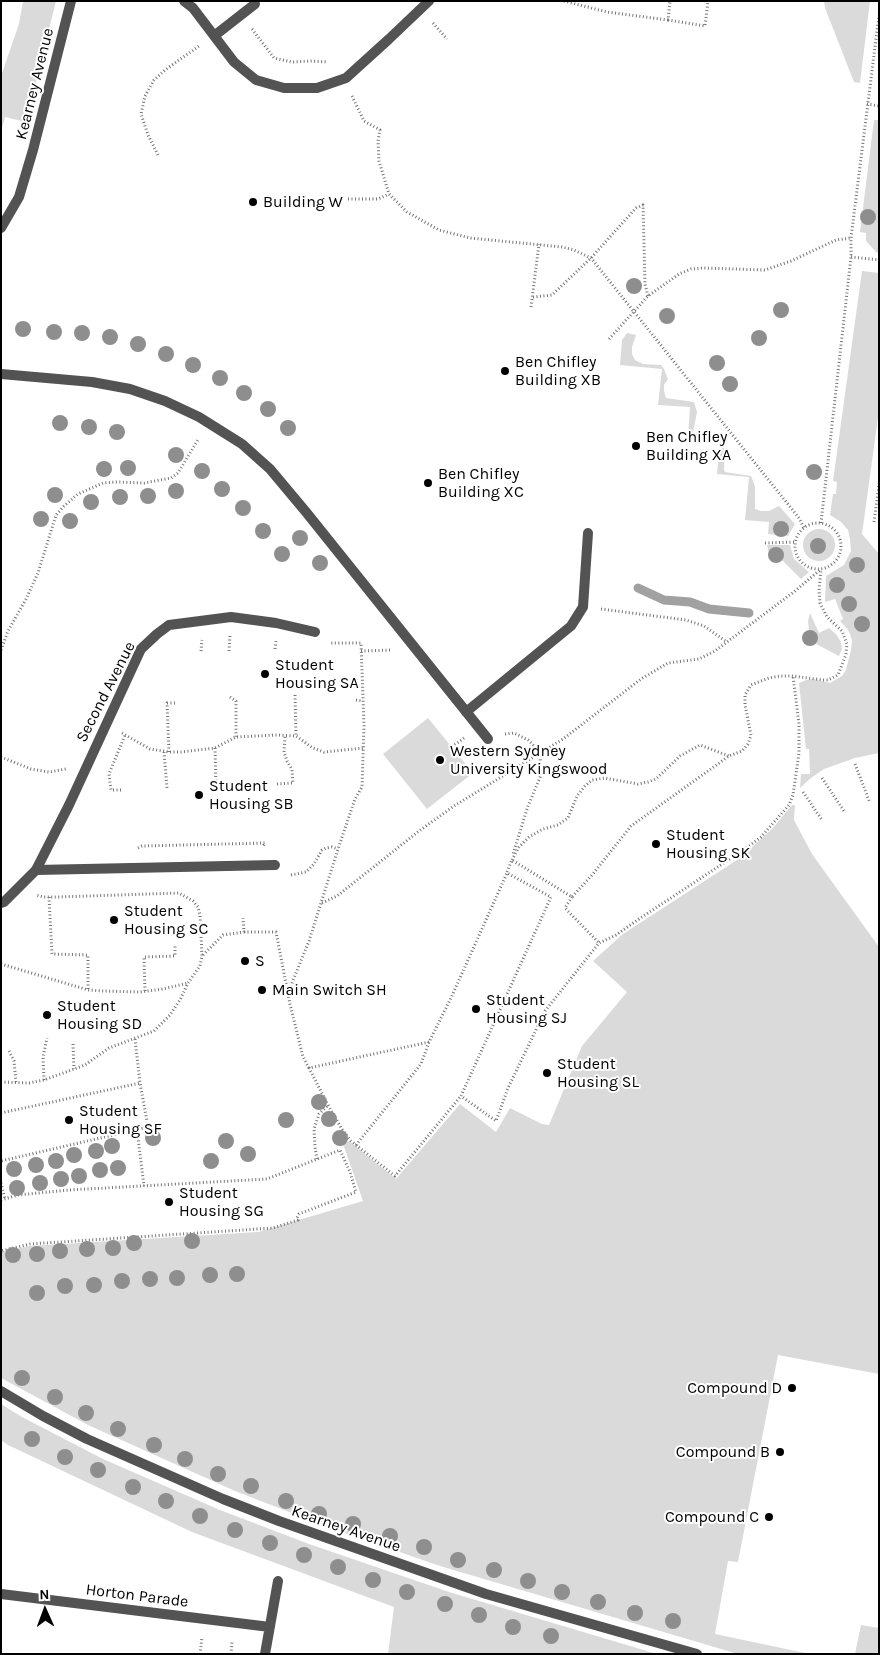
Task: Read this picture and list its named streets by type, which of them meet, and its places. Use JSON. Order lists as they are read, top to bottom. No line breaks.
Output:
{"streets":{"street":["Kearney Avenue","Second Avenue","Horton Parade"]},"places":["Building W","Ben Chifley Building XB","Ben Chifley Building XA","Ben Chifley Building XC","Student Housing SA","Western Sydney University Kingswood","Student Housing SB","Student Housing SK","Student Housing SC","S","Main Switch SH","Student Housing SJ","Student Housing SD","Student Housing SL","Student Housing SF","Student Housing SG","Compound D","Compound B","Compound C"],"north":"top"}
